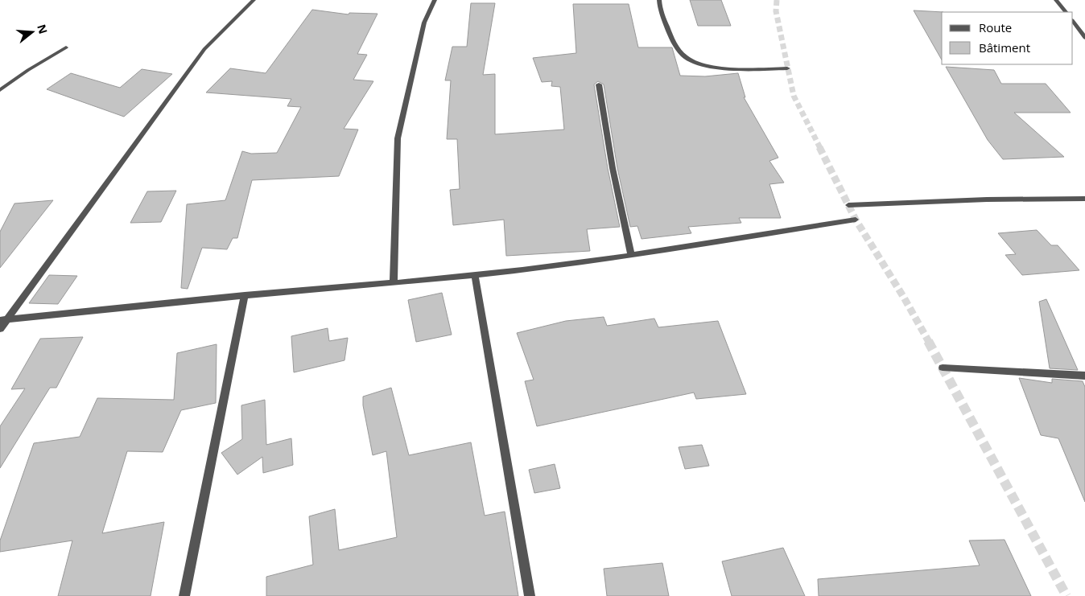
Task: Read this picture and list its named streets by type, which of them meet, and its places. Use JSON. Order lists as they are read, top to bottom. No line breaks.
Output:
{"legend":["Route","Bâtiment"],"north":"right"}
